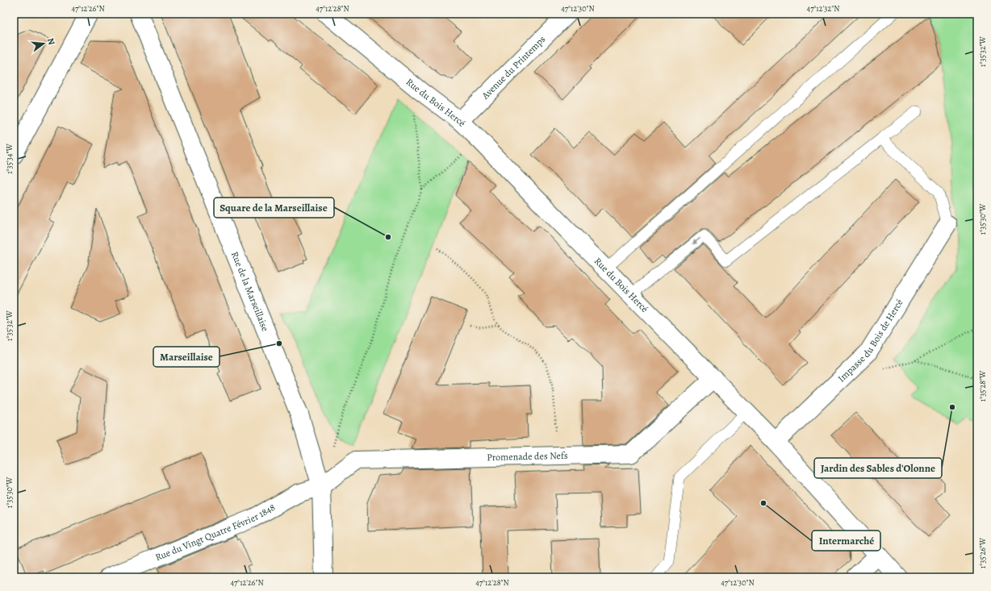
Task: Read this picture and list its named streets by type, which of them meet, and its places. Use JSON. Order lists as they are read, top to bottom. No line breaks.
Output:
{"streets":{"street":["Avenue du Printemps","Rue du Bois Hercé","Rue de la Marseillaise","Impasse du Bois de Hercé","Promenade des Nefs","Rue du Vingt Quatre Février 1848"]},"crossings":[["Avenue du Printemps","Rue du Bois Hercé"],["Rue du Bois Hercé","Impasse du Bois de Hercé"],["Rue du Bois Hercé","Promenade des Nefs"],["Rue de la Marseillaise","Promenade des Nefs"],["Rue de la Marseillaise","Rue du Vingt Quatre Février 1848"],["Promenade des Nefs","Rue du Vingt Quatre Février 1848"]],"places":["Square de la Marseillaise","Marseillaise","Jardin des Sables d'Olonne","Intermarché"],"north":"right","coordinates":["47°12'26\"N","47°12'28\"N","47°12'30\"N","47°12'32\"N","1°35'32\"W","1°35'34\"W","1°35'30\"W","1°35'28\"W","1°35'26\"W"]}
